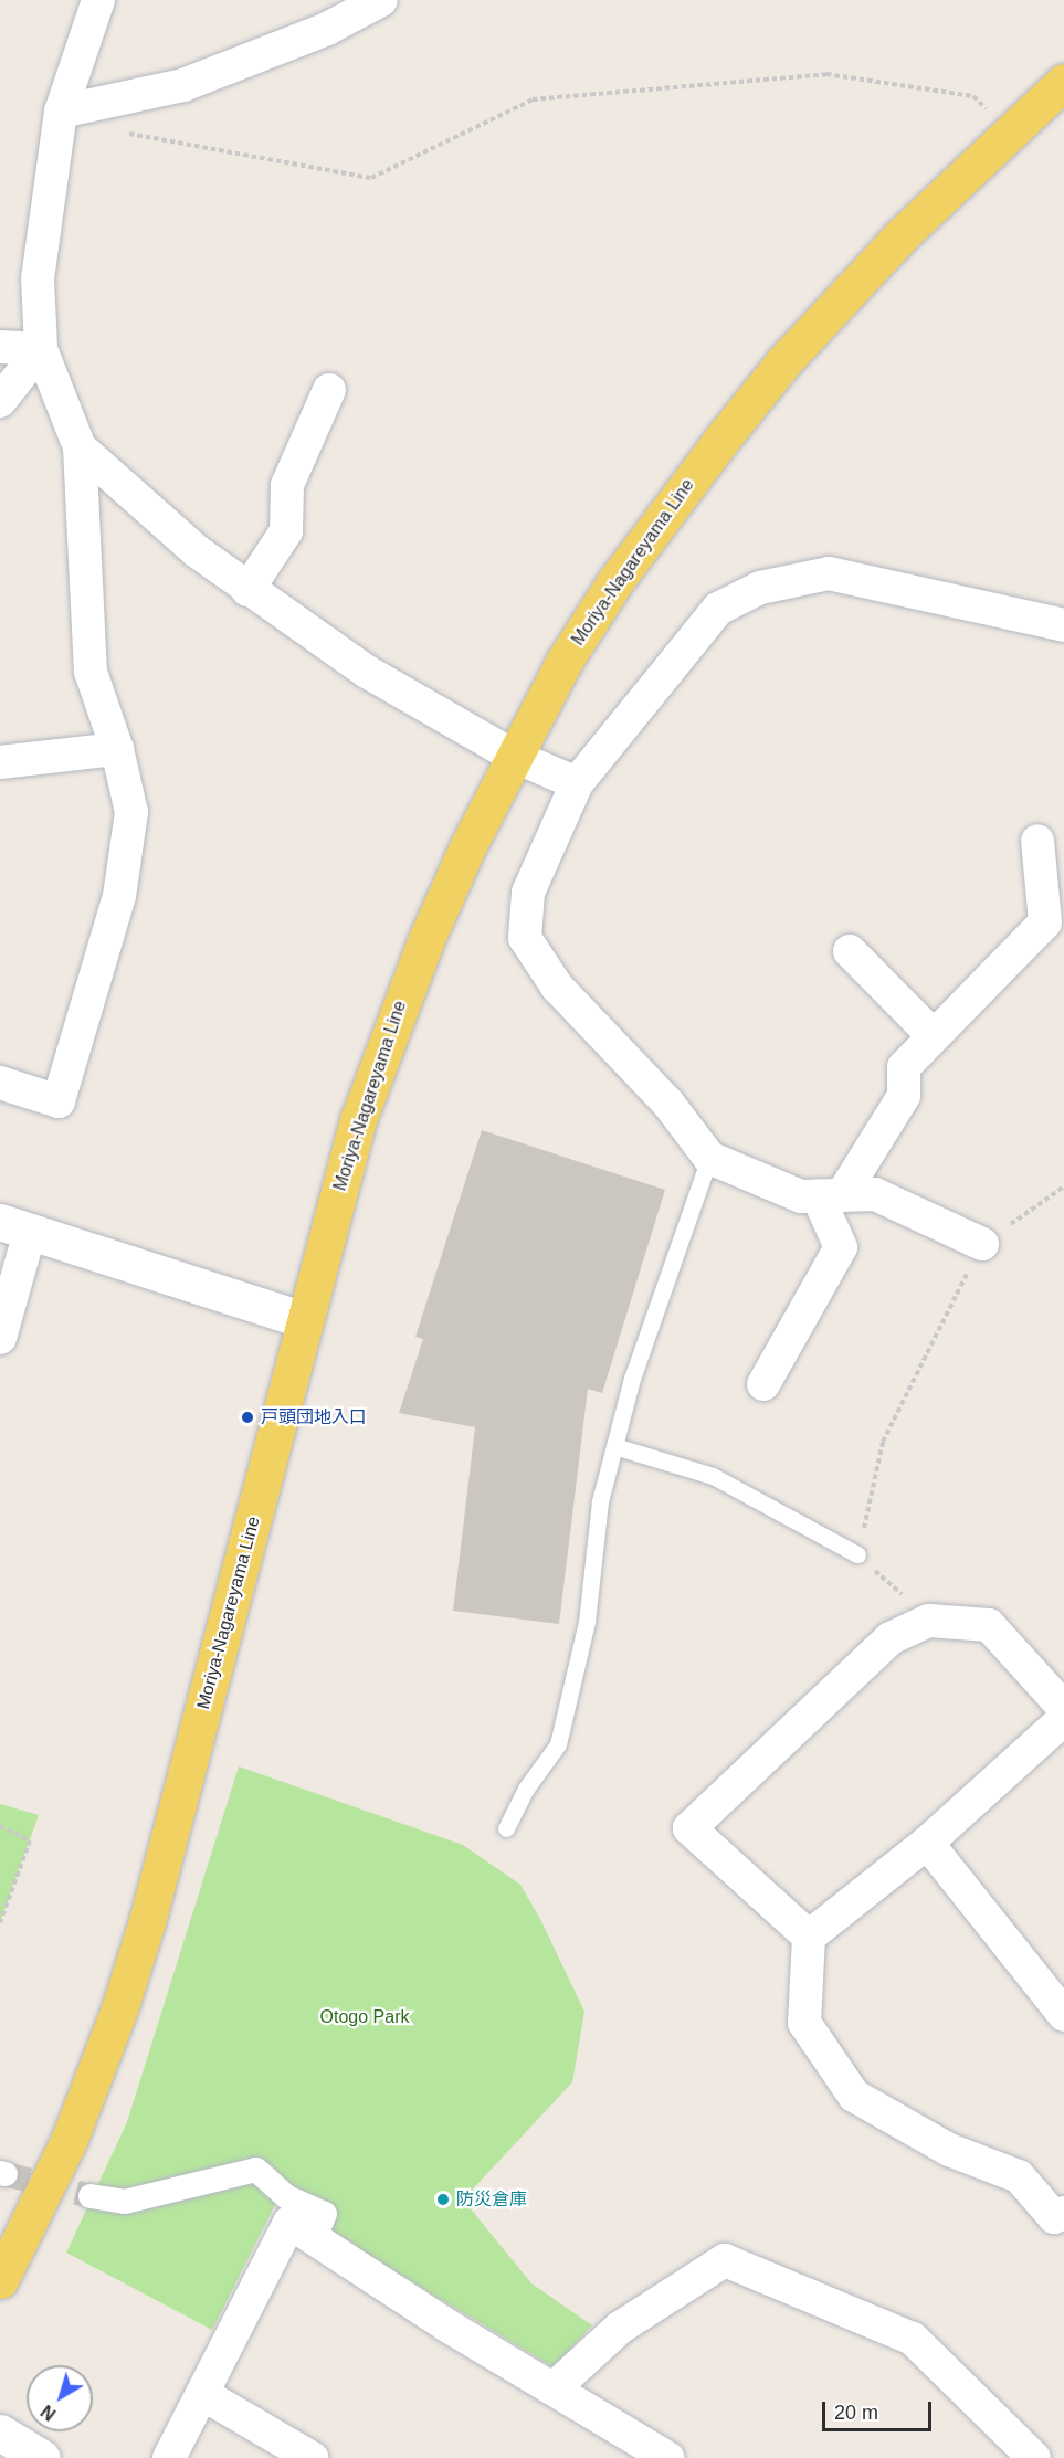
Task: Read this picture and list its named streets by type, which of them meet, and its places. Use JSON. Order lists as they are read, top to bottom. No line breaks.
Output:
{"streets":{"main road":["Moriya-Nagareyama Line"]},"parks":["Otogo Park"],"places":["戸頭団地入口","防災倉庫"],"scale_bar":"20 m","north":"bottom left"}
